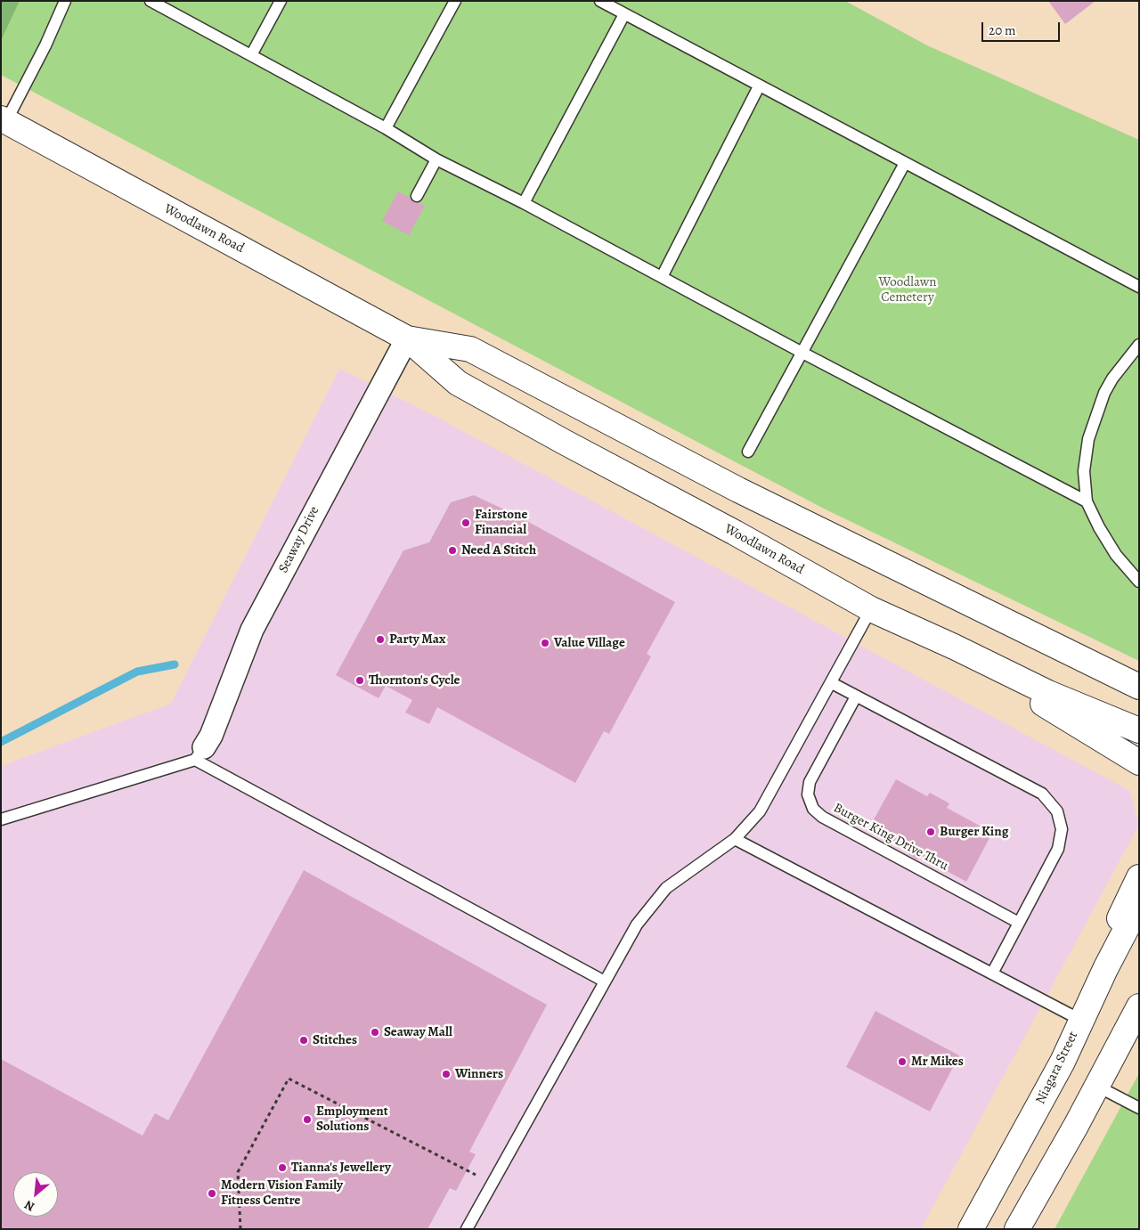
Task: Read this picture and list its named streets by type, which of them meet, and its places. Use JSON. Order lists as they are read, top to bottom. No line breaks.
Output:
{"streets":{"main road":["Woodlawn Road","Niagara Street"],"street":["Seaway Drive"],"lane":["Burger King Drive Thru"]},"crossings":[["Woodlawn Road","Seaway Drive"]],"parks":["Woodlawn Cemetery"],"places":["Fairstone Financial","Need A Stitch","Party Max","Value Village","Thornton's Cycle","Burger King","Seaway Mall","Stitches","Mr Mikes","Winners","Employment Solutions","Tianna's Jewellery","Modern Vision Family Fitness Centre"],"scale_bar":"20 m","north":"bottom left"}
